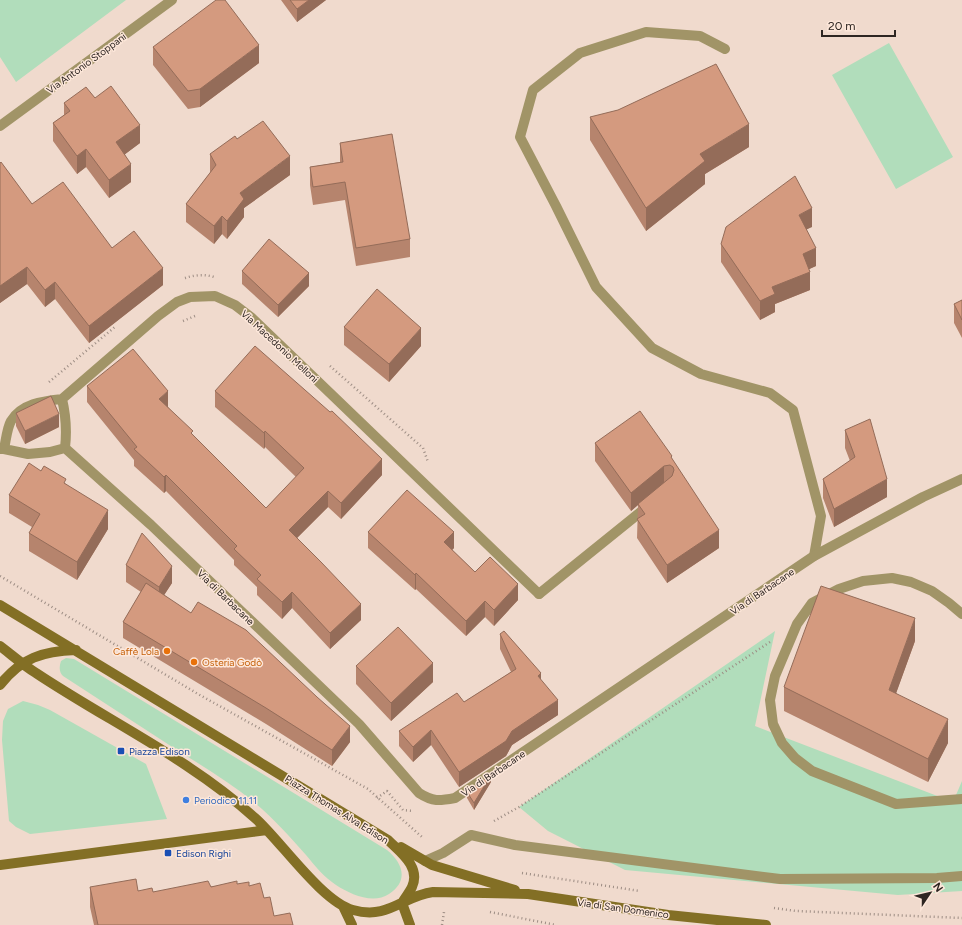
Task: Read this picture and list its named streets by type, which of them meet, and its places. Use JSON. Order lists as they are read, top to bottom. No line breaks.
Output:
{"streets":{"main road":["Piazza Thomas Alva Edison","Via di San Domenico"],"street":["Via Antonio Stoppani","Via Macedonio Melloni","Via di Barbacane"]},"crossings":[["Piazza Thomas Alva Edison","Via di San Domenico"]],"places":{"other":["Caffè Lola","Osteria Godò","Periodico 11.11"],"transit":["Piazza Edison","Edison Righi"]},"scale_bar":"20 m","north":"top right"}
